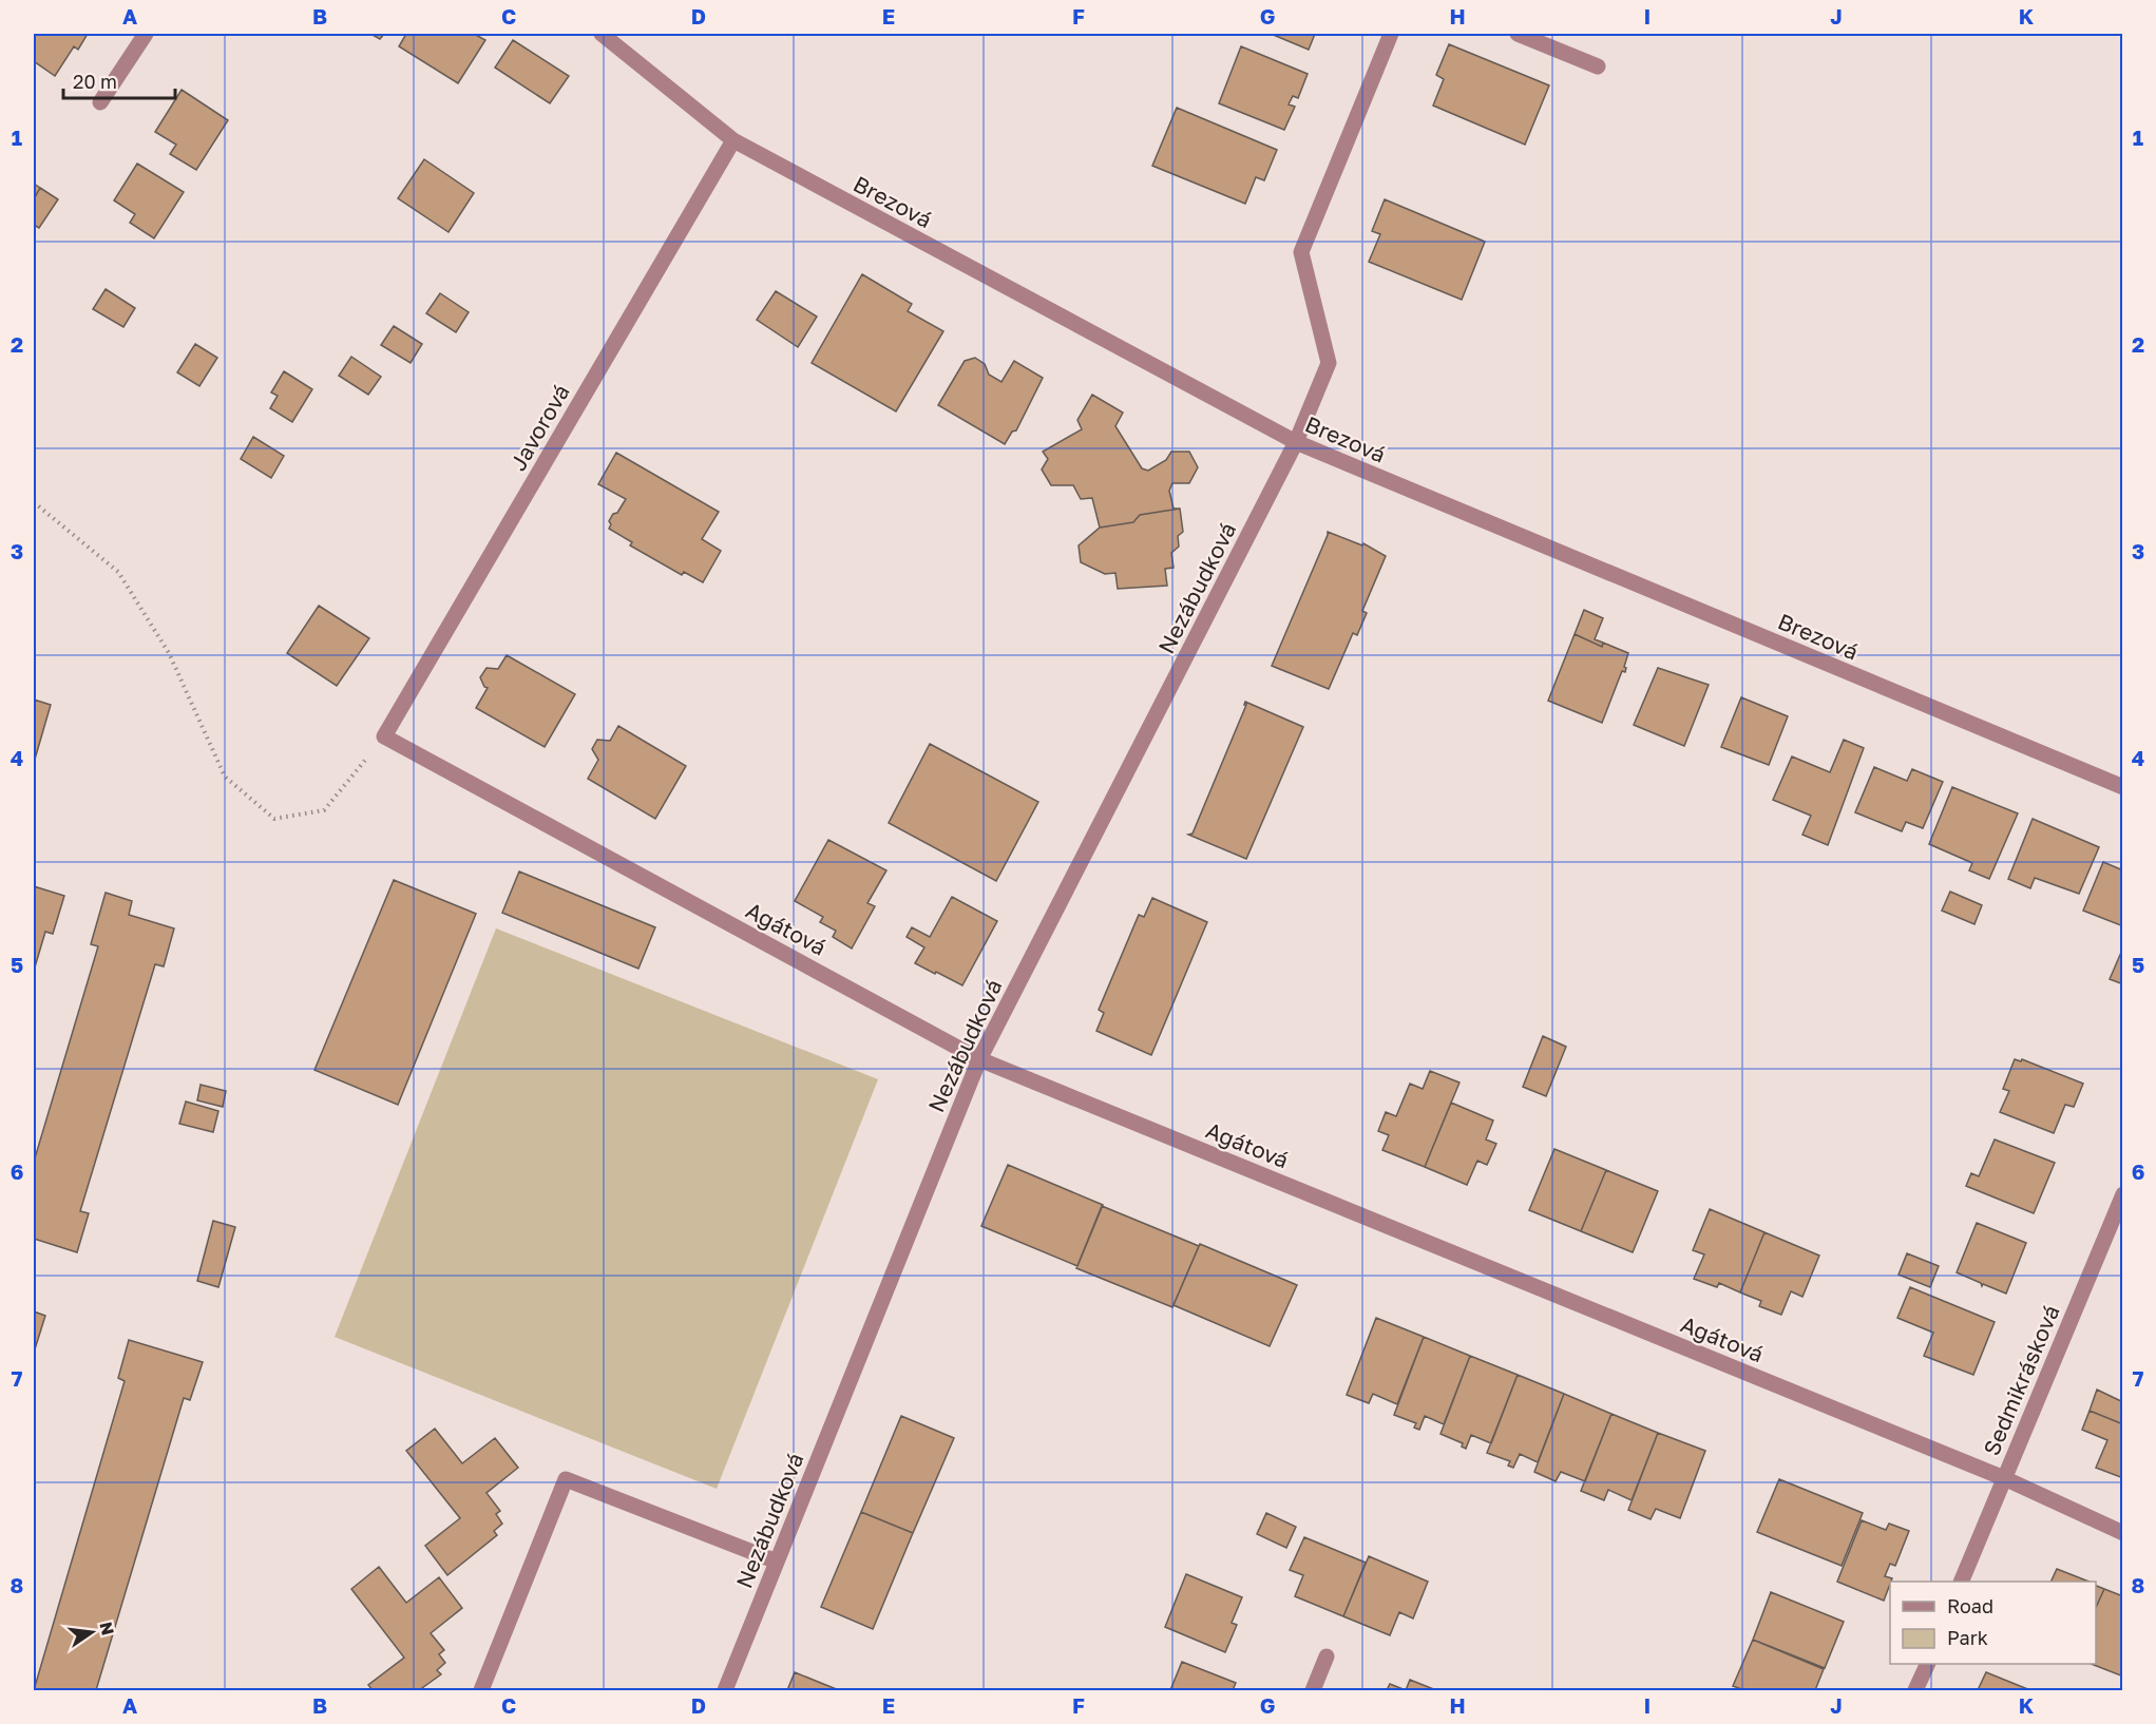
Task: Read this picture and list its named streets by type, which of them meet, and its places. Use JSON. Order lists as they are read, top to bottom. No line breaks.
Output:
{"streets":{"street":["Brezová","Javorová","Nezábudková","Agátová","Sedmikrásková"]},"crossings":[["Brezová","Javorová"],["Brezová","Nezábudková"],["Javorová","Agátová"],["Nezábudková","Agátová"],["Agátová","Sedmikrásková"]],"legend":["Road","Park"],"scale_bar":"20 m","north":"right","grid":{"columns":["A","B","C","D","E","F","G","H","I","J","K"],"rows":["1","2","3","4","5","6","7","8"]}}
